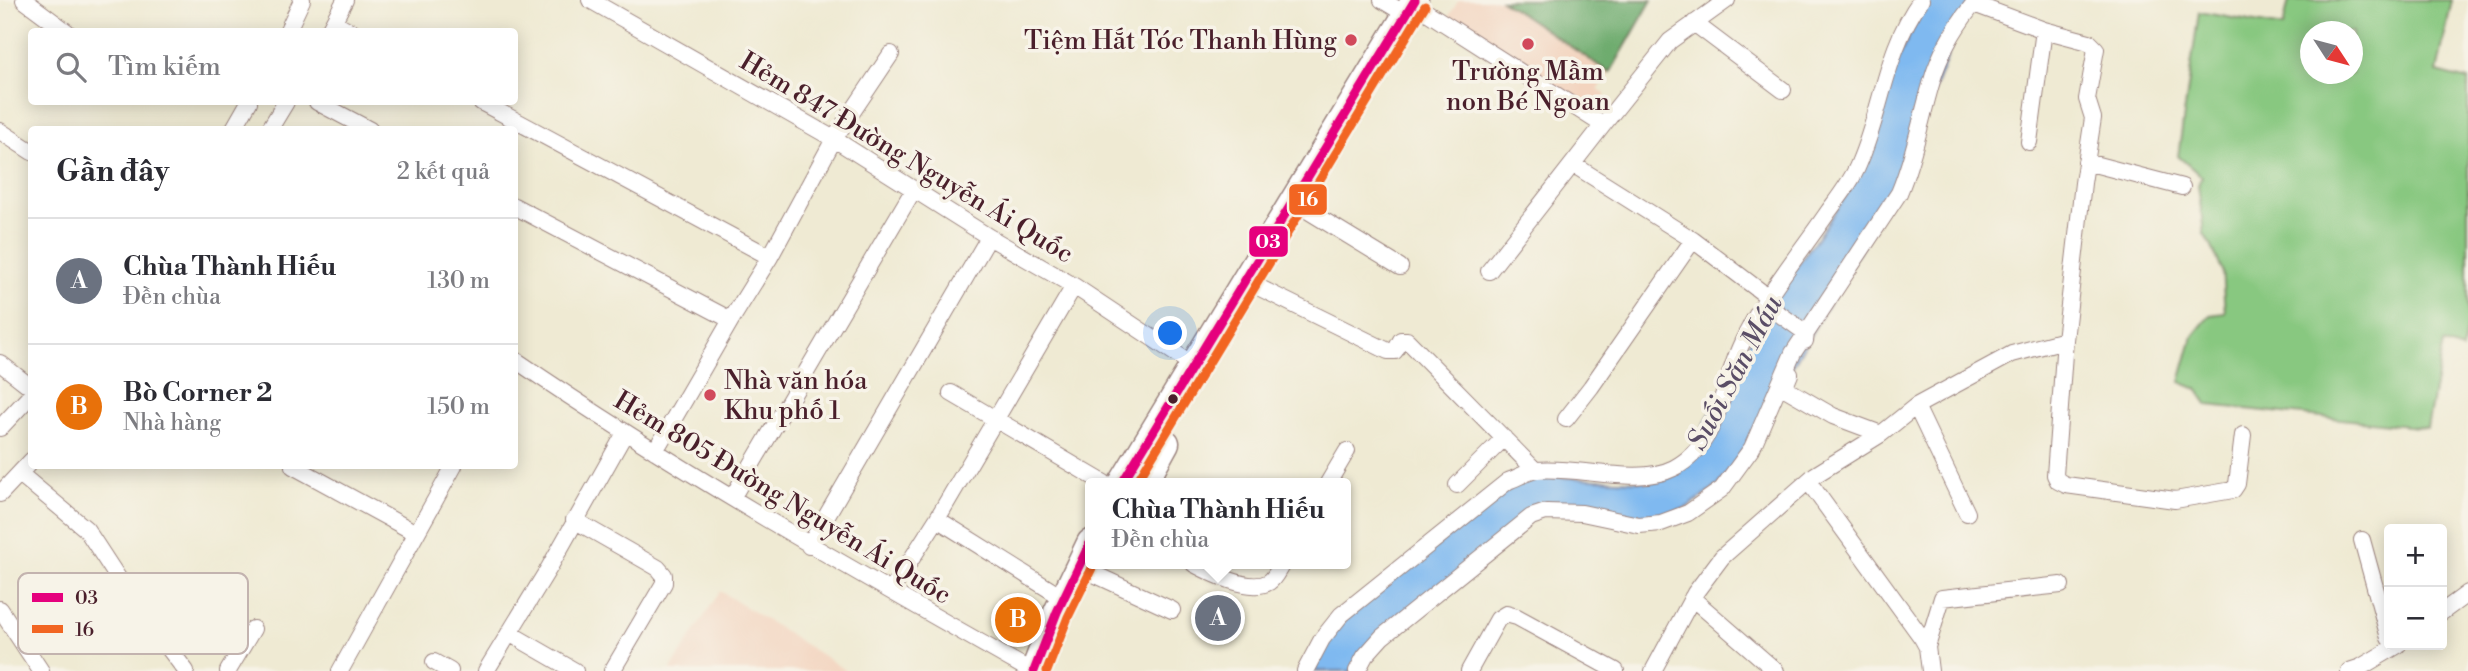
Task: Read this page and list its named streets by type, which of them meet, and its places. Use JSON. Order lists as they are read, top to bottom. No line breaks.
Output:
{"streets":{"street":["Hẻm 847 Đường Nguyễn Ái Quốc","Hẻm 805 Đường Nguyễn Ái Quốc"]},"water":["Suối Săn Máu"],"places":["Tiệm Hắt Tóc Thanh Hùng","Trường Mầm non Bé Ngoan","Nhà văn hóa Khu phố 1"],"lines":["transit line 03","transit line 16"],"legend":["03","16"],"north":"bottom right","page":{"search":"Tìm kiếm","heading":["Gần đây","2 kết quả"],"list":[{"mark":"A","name":"Chùa Thành Hiếu","note":"Đền chùa","value":"130 m"},{"mark":"B","name":"Bò Corner 2","note":"Nhà hàng","value":"150 m"}],"popup":["Chùa Thành Hiếu","Đền chùa"],"map_buttons":["+","−"],"pins":["A","B"]}}
